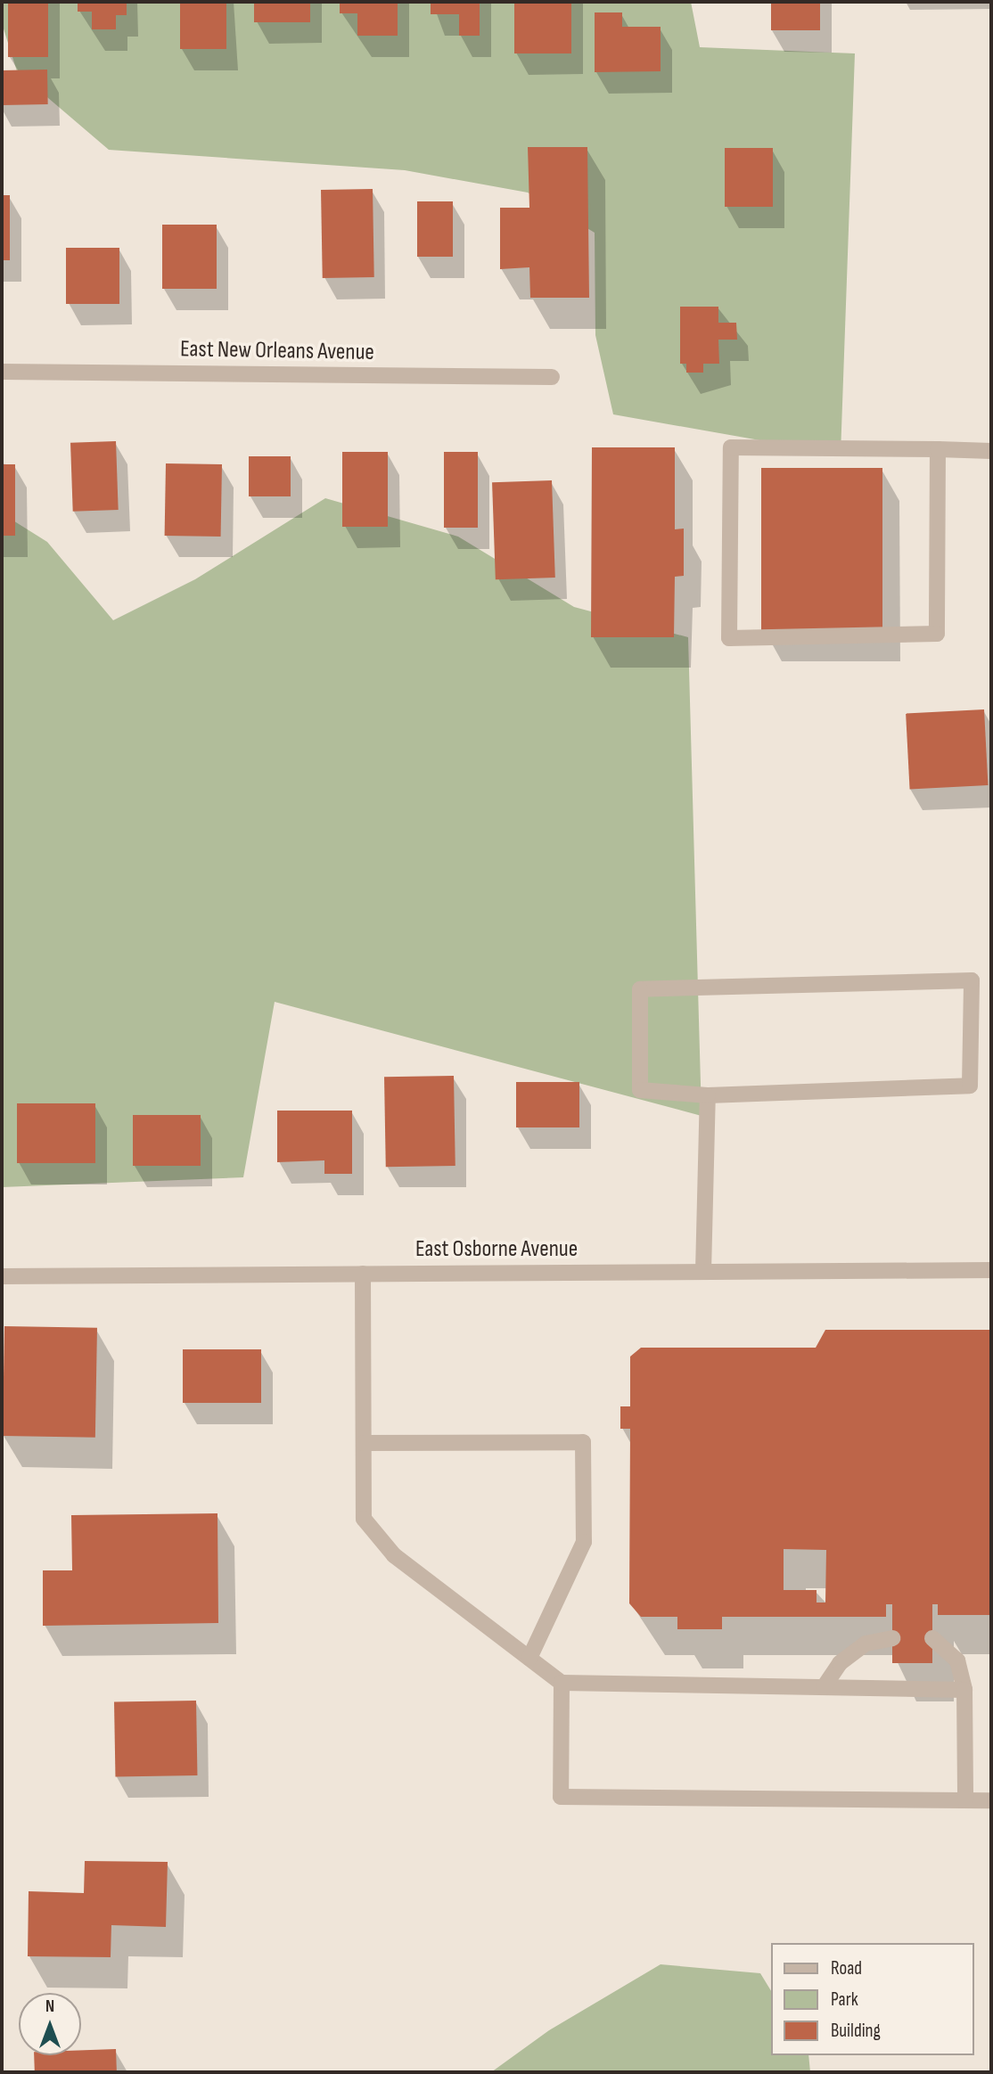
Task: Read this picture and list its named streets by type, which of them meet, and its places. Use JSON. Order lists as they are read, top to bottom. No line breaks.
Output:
{"streets":{"street":["East New Orleans Avenue","East Osborne Avenue"]},"legend":["Road","Park","Building"],"north":"top"}
